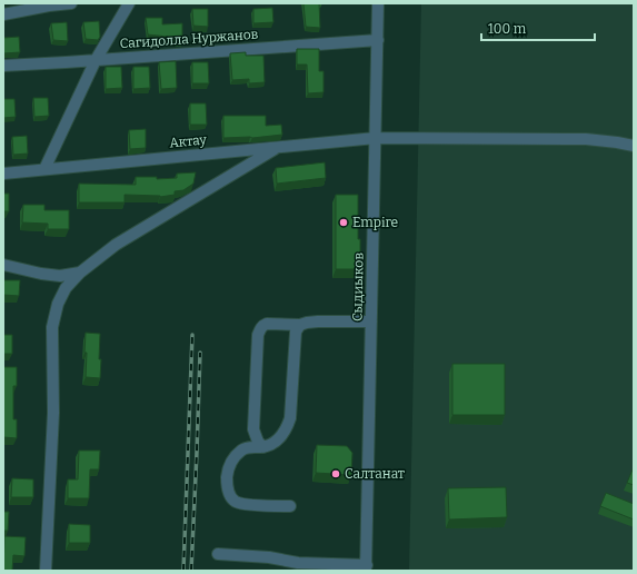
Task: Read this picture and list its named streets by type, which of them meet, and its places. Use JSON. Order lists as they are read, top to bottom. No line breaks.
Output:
{"streets":{"street":["Сагидолла Нуржанов","Актау","Сыдиыков"]},"crossings":[["Сагидолла Нуржанов","Сыдиыков"],["Актау","Сыдиыков"]],"places":["Empire","Салтанат"],"scale_bar":"100 m"}
